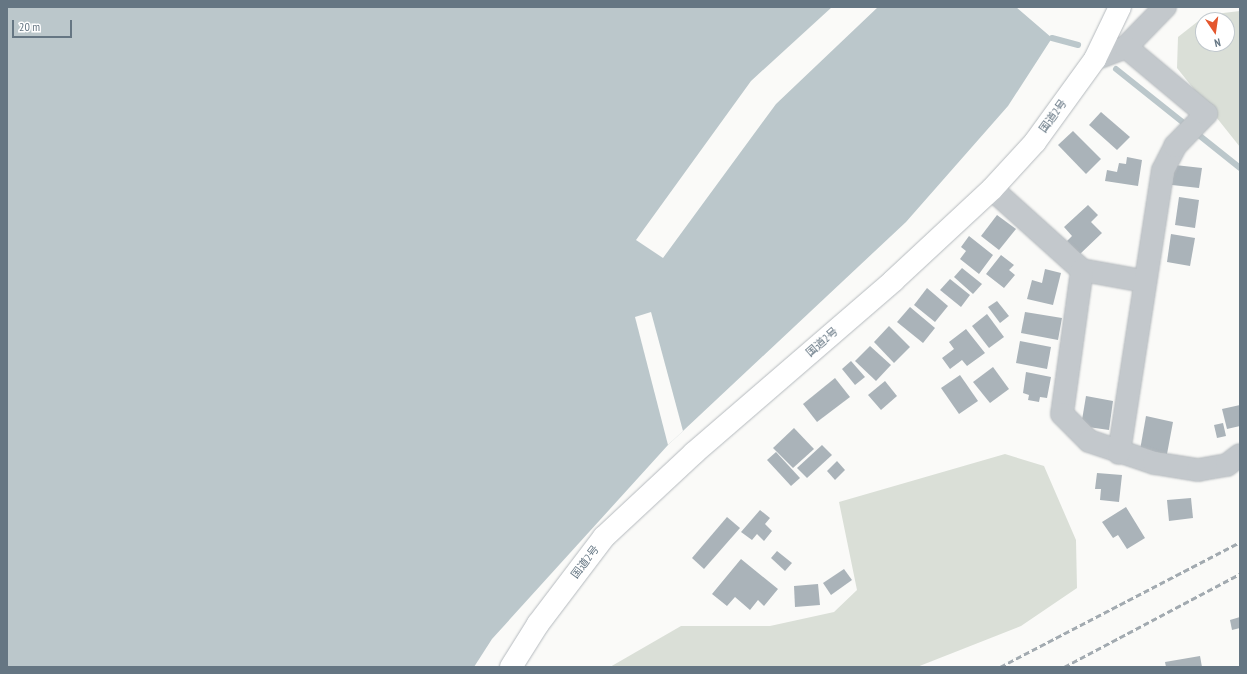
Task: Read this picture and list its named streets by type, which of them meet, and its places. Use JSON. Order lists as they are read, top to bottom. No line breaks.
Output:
{"streets":{"highway":["国道2号"]},"scale_bar":"20 m","north":"bottom"}
